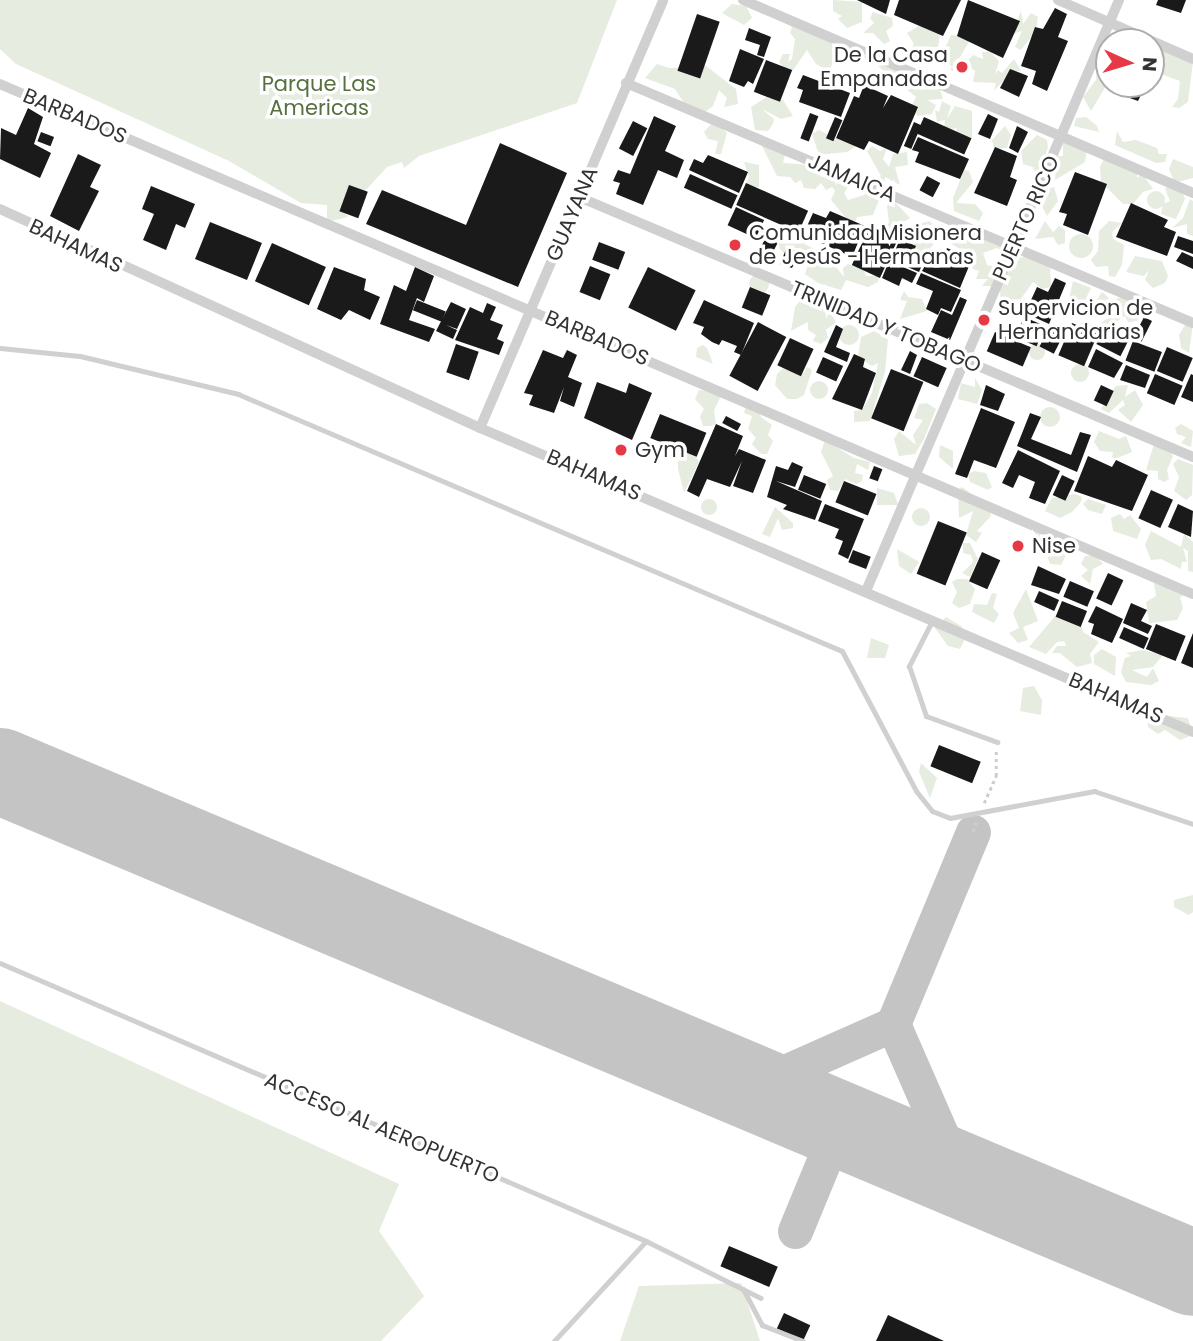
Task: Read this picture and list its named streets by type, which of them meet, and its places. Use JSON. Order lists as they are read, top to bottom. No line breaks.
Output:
{"streets":{"street":["BARBADOS","JAMAICA","GUAYANA","PUERTO RICO","BAHAMAS","TRINIDAD Y TOBAGO"],"lane":["ACCESO AL AEROPUERTO"]},"crossings":[["BARBADOS","GUAYANA"],["BARBADOS","PUERTO RICO"],["JAMAICA","GUAYANA"],["JAMAICA","PUERTO RICO"],["GUAYANA","BAHAMAS"],["GUAYANA","TRINIDAD Y TOBAGO"],["PUERTO RICO","BAHAMAS"],["PUERTO RICO","TRINIDAD Y TOBAGO"]],"parks":["Parque Las Americas"],"places":["De la Casa Empanadas","Comunidad Misionera de Jesús - Hermanas","Supervicion de Hernandarias","Gym","Nise"],"north":"right"}
